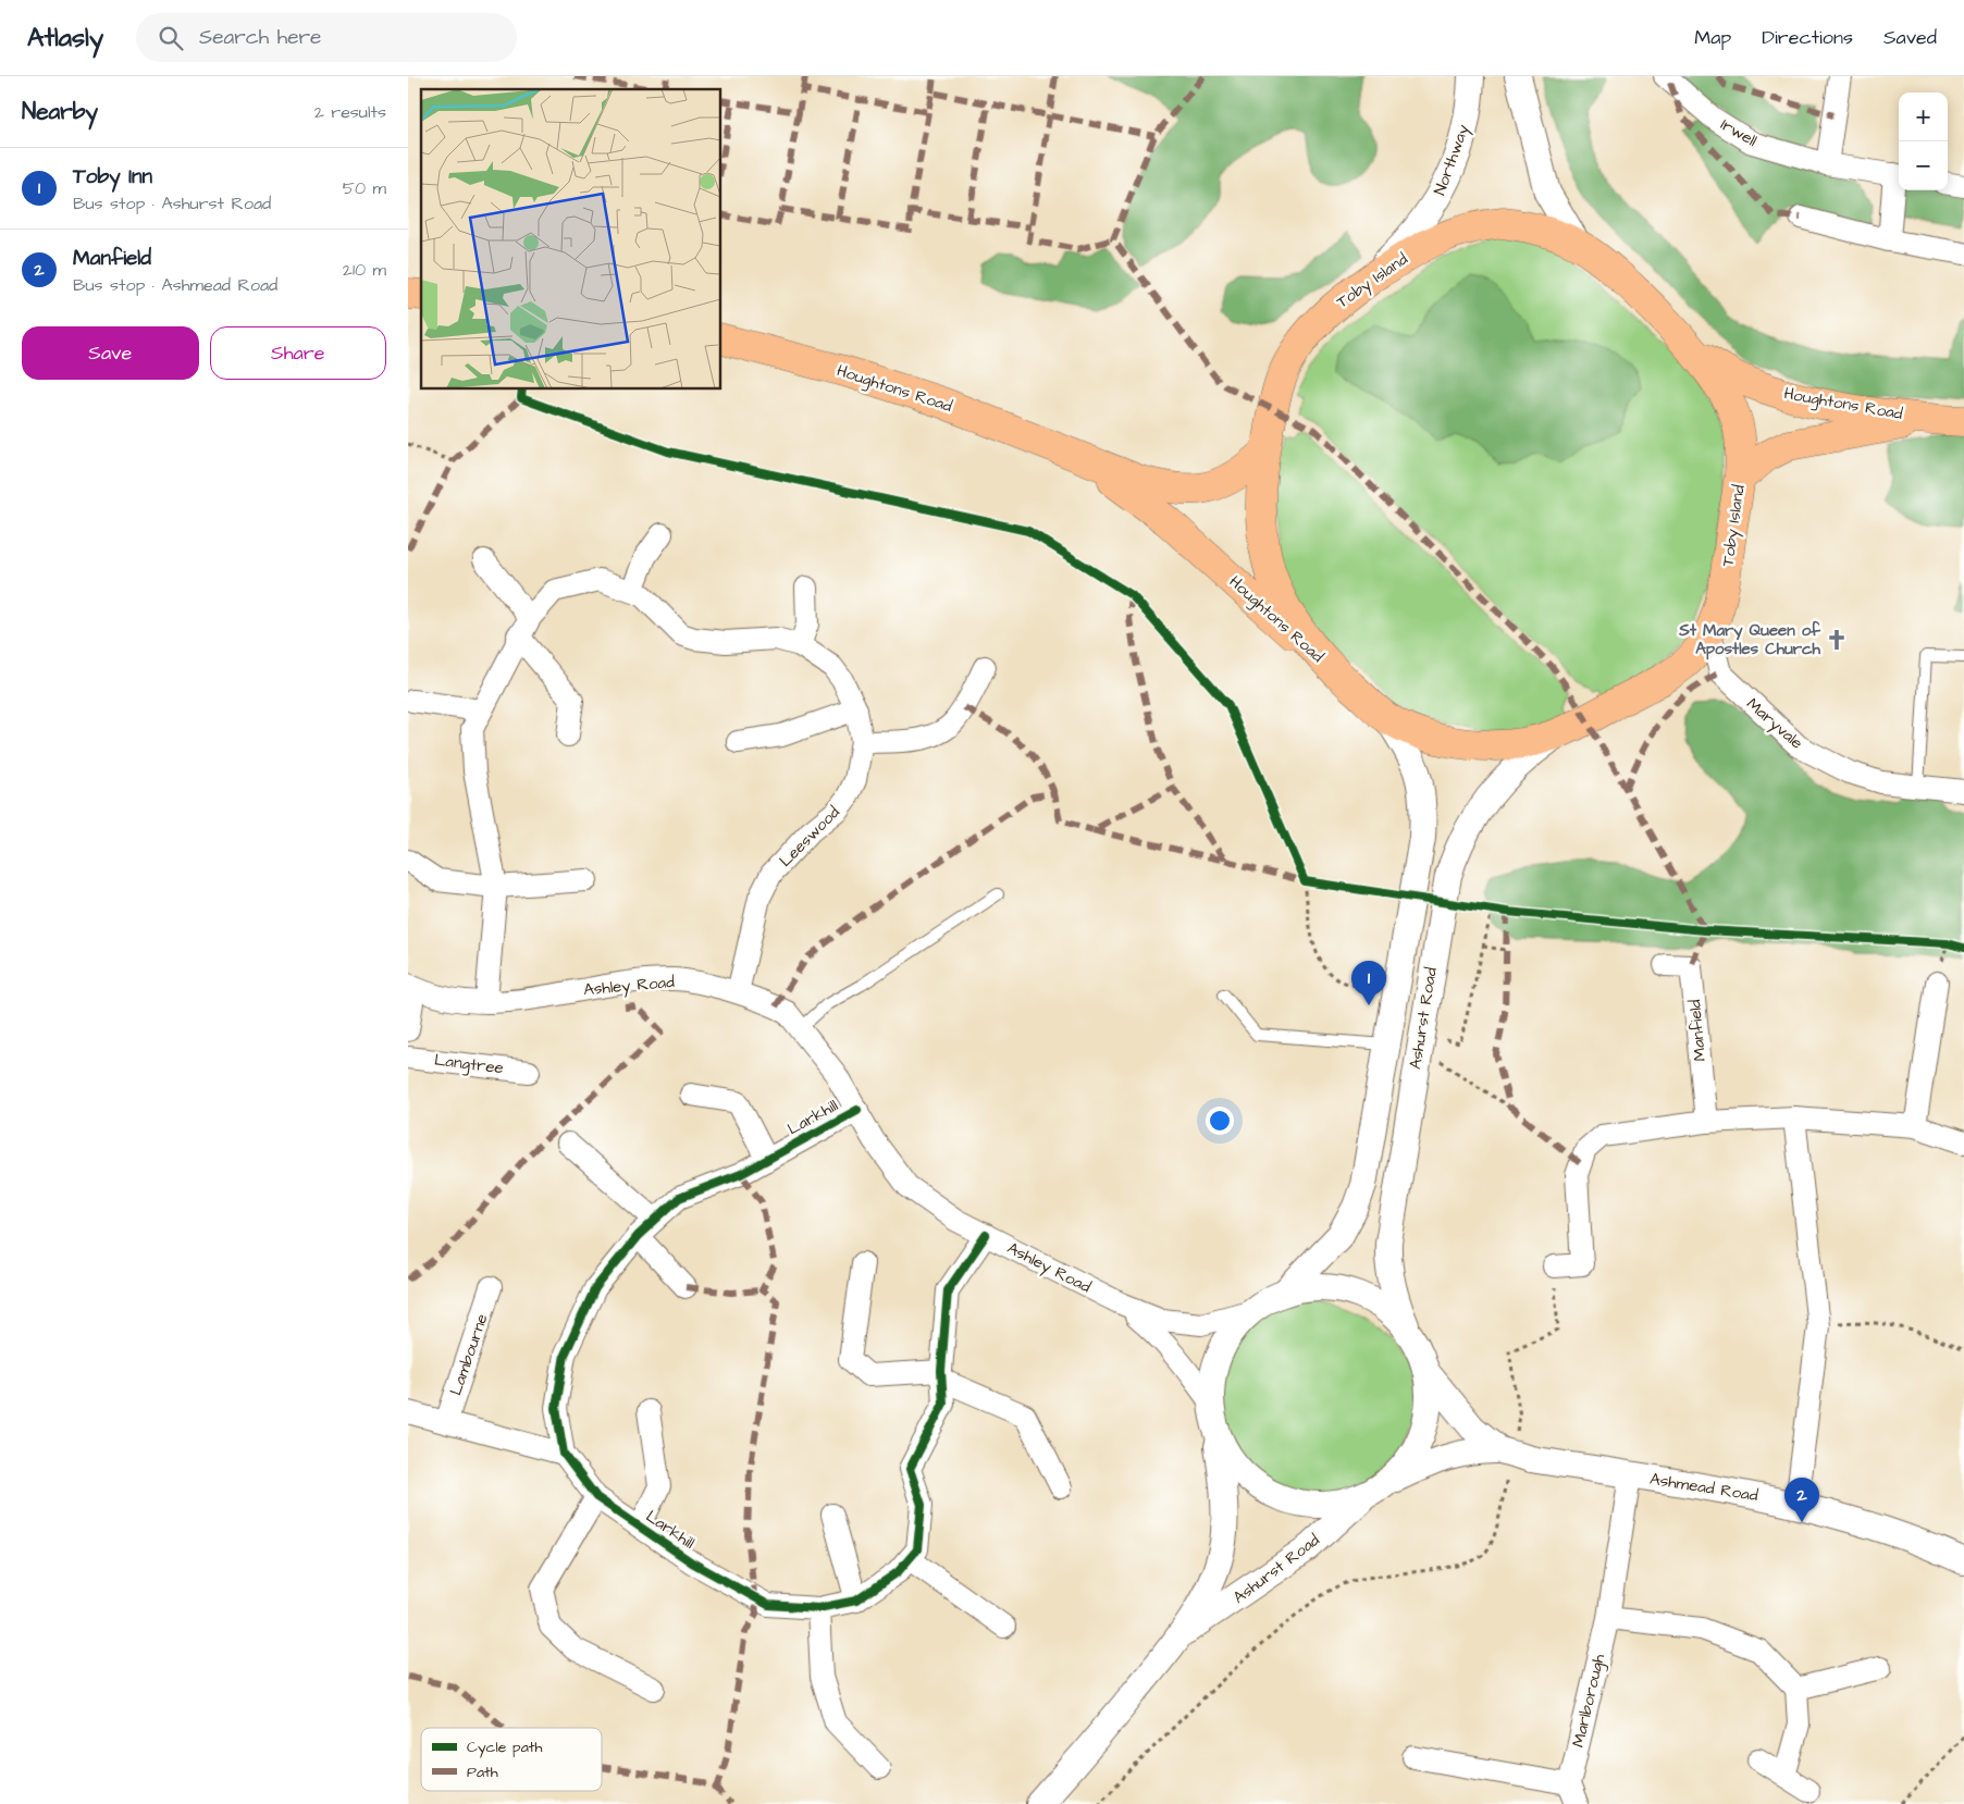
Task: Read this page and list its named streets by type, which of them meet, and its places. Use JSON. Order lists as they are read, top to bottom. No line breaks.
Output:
{"streets":{"main road":["Toby Island","Houghtons Road"],"street":["Irwell","Northway","Maryvale","Leeswood","Ashley Road","Ashurst Road","Manfield","Langtree","Larkhill","Lambourne","Ashmead Road","Marlborough"]},"crossings":[["Northway","Toby Island"],["Toby Island","Houghtons Road"],["Toby Island","Ashurst Road"],["Leeswood","Ashley Road"],["Ashley Road","Ashurst Road"],["Ashley Road","Larkhill"],["Ashmead Road","Marlborough"]],"places":{"church":["St Mary Queen of Apostles Church"]},"legend":["Cycle path","Path"],"page":{"header":"Atlasly","search":"Search here","nav":["Map","Directions","Saved"],"heading":["Nearby","2 results"],"map_buttons":["+","−"],"list":[{"mark":"1","name":"Toby Inn","note":"Bus stop · Ashurst Road","value":"50 m"},{"mark":"2","name":"Manfield","note":"Bus stop · Ashmead Road","value":"210 m"}],"buttons":["Save","Share"],"pins":["1","2"]}}
